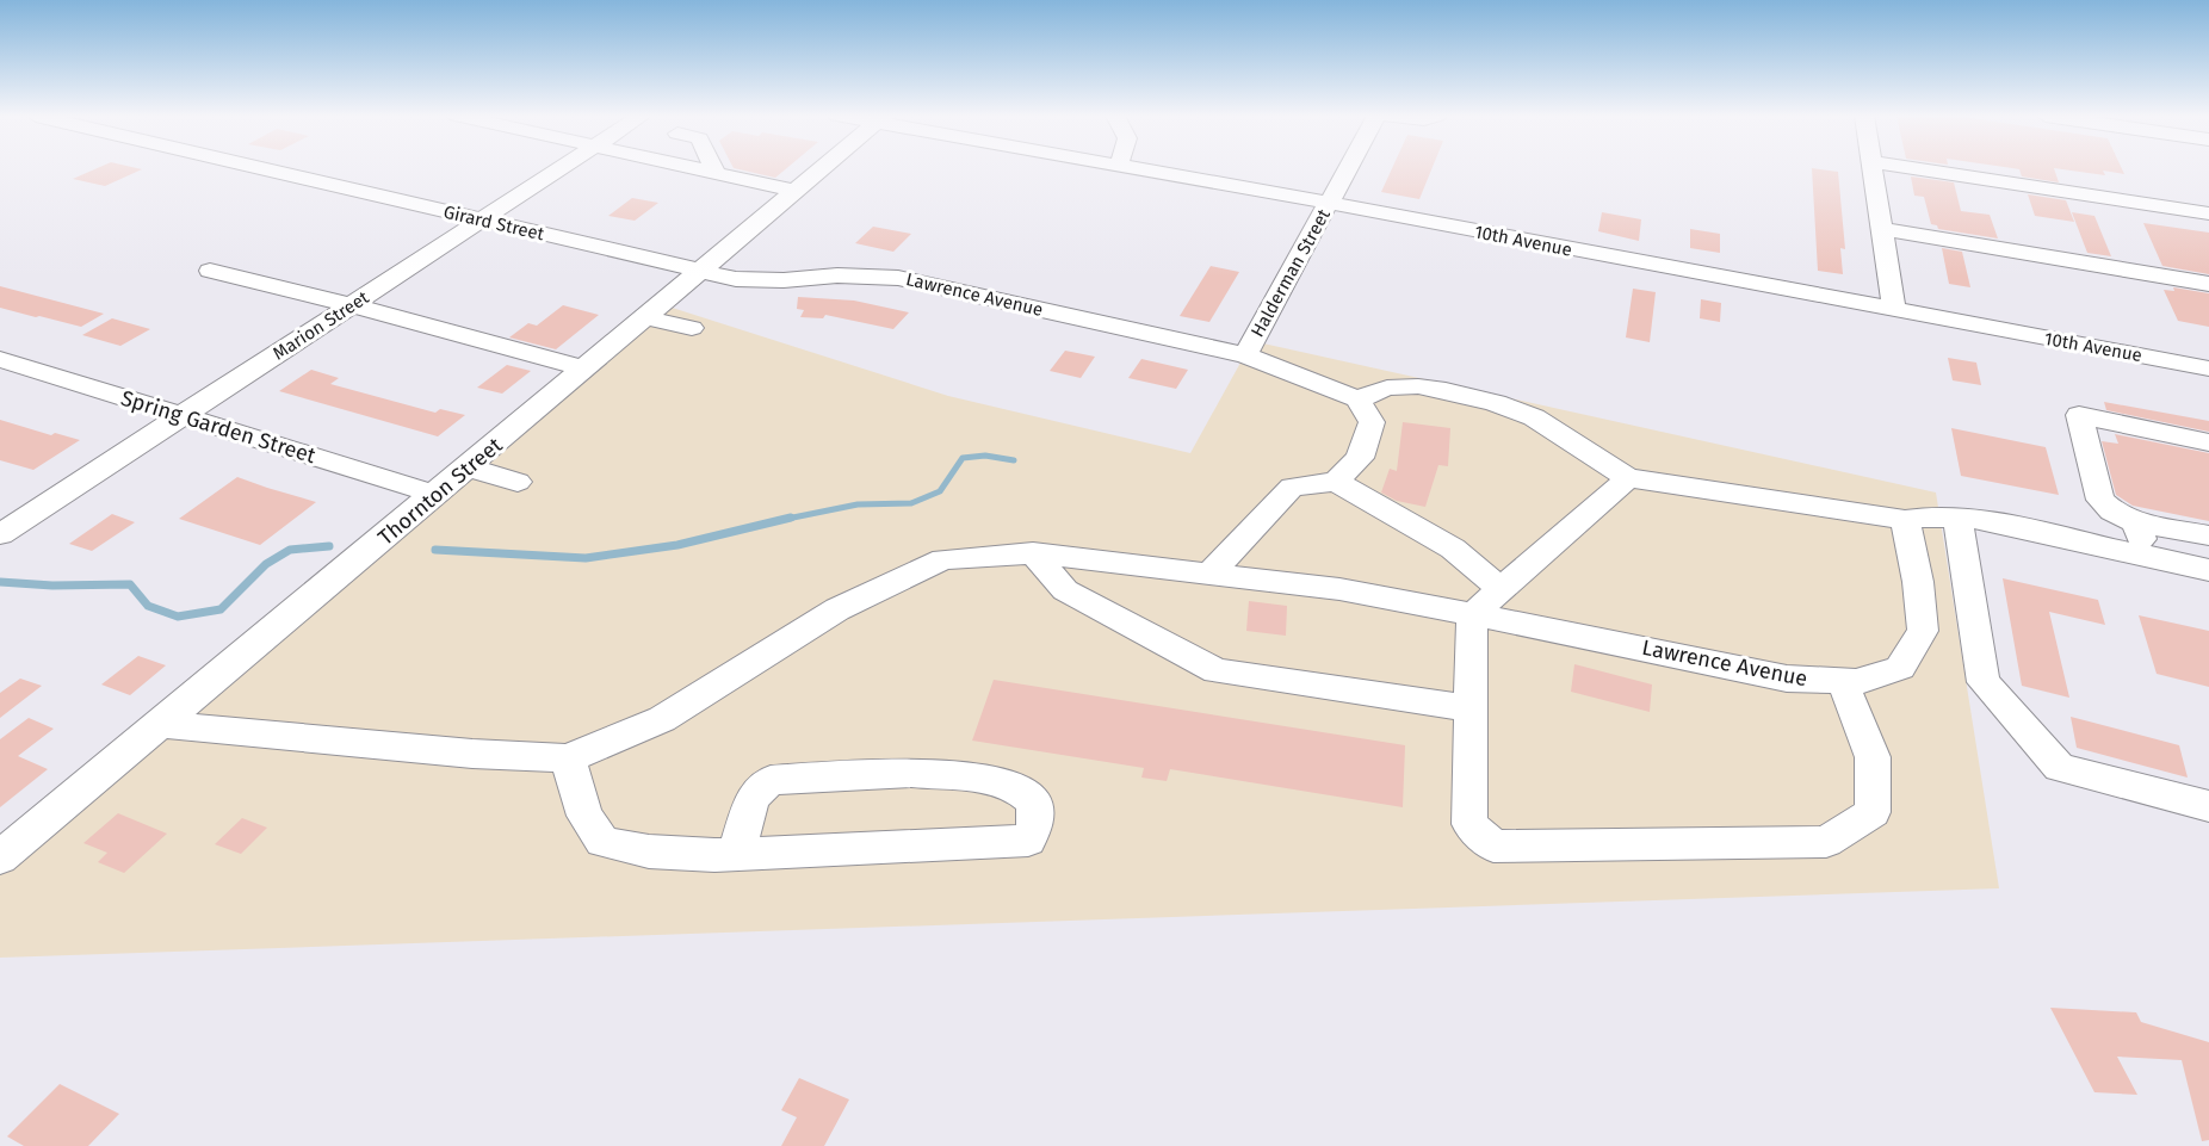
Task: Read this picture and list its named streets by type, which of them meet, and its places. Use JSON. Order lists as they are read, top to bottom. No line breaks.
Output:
{"streets":{"street":["Girard Street","10th Avenue","Halderman Street","Lawrence Avenue","Marion Street","Spring Garden Street","Thornton Street"]},"crossings":[["Girard Street","Lawrence Avenue"],["Girard Street","Marion Street"],["Girard Street","Thornton Street"],["10th Avenue","Halderman Street"],["Halderman Street","Lawrence Avenue"],["Lawrence Avenue","Thornton Street"],["Marion Street","Spring Garden Street"],["Spring Garden Street","Thornton Street"]]}
